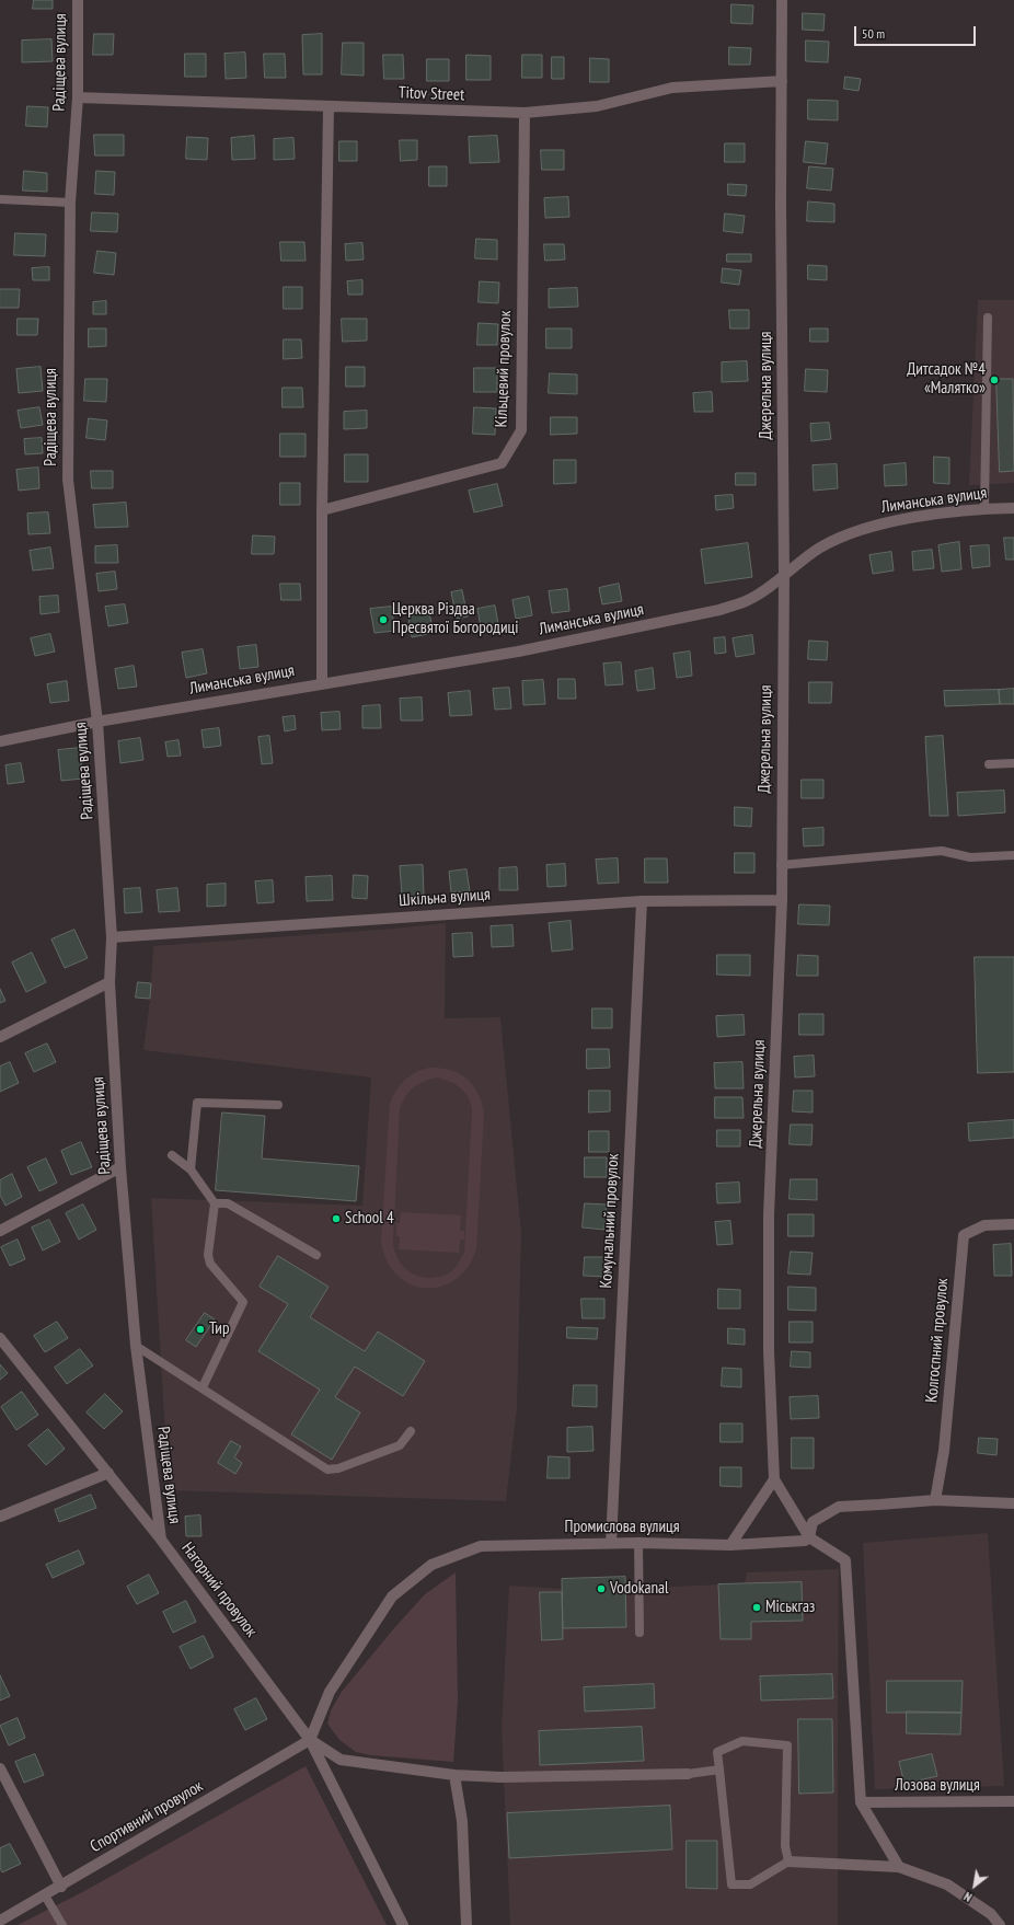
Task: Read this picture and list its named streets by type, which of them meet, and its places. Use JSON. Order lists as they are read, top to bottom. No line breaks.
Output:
{"streets":{"street":["Радіщева вулиця","Titov Street","Кільцевий провулок","Джерельна вулиця","Лиманська вулиця","Шкільна вулиця","Комунальний провулок","Колгоспний провулок","Промислова вулиця","Нагорний провулок","Лозова вулиця","Спортивний провулок"]},"crossings":[["Радіщева вулиця","Titov Street"],["Радіщева вулиця","Лиманська вулиця"],["Радіщева вулиця","Шкільна вулиця"],["Радіщева вулиця","Нагорний провулок"],["Titov Street","Кільцевий провулок"],["Titov Street","Джерельна вулиця"],["Джерельна вулиця","Лиманська вулиця"],["Джерельна вулиця","Шкільна вулиця"],["Шкільна вулиця","Комунальний провулок"],["Комунальний провулок","Промислова вулиця"],["Промислова вулиця","Нагорний провулок"],["Промислова вулиця","Спортивний провулок"],["Нагорний провулок","Спортивний провулок"]],"places":["Дитсадок №4 «Малятко»","Церква Різдва Пресвятої Богородиці","School 4","Тир","Vodokanal","Міськгаз"],"scale_bar":"50 m","north":"bottom left"}
